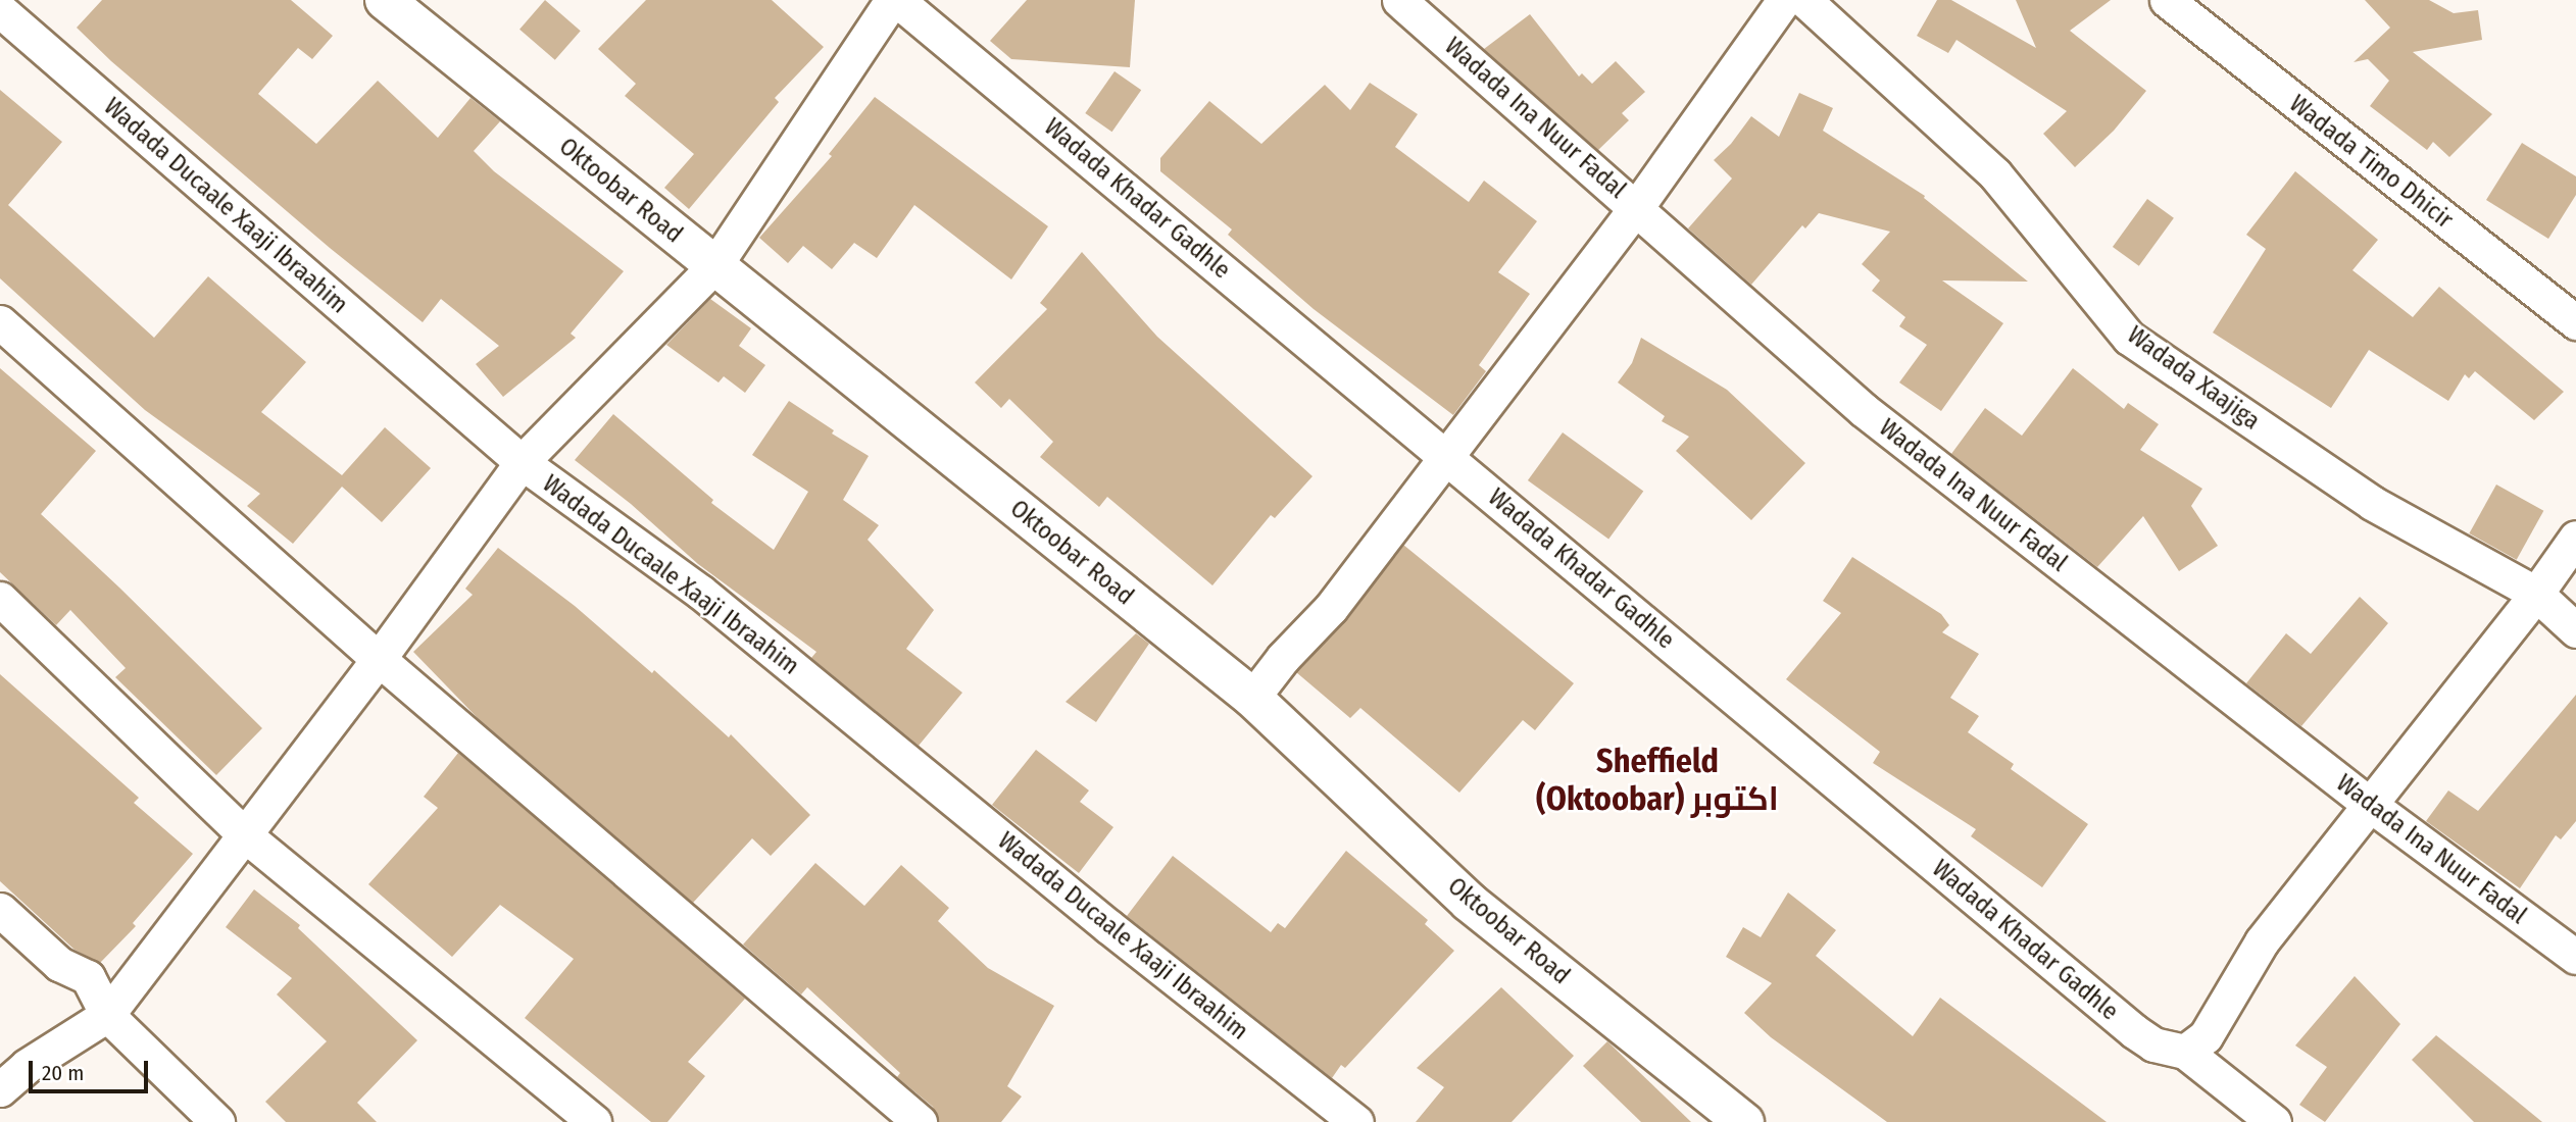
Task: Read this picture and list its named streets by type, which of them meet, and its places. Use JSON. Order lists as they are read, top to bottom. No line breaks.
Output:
{"streets":{"street":["Wadada Ina Nuur Fadal","Wadada Timo Dhicir","Oktoobar Road","Wadada Khadar Gadhle","Wadada Ducaale Xaaji Ibraahim","Wadada Xaajiga"]},"districts":["Sheffield (Oktoobar) اكتوبر"],"scale_bar":"20 m"}
